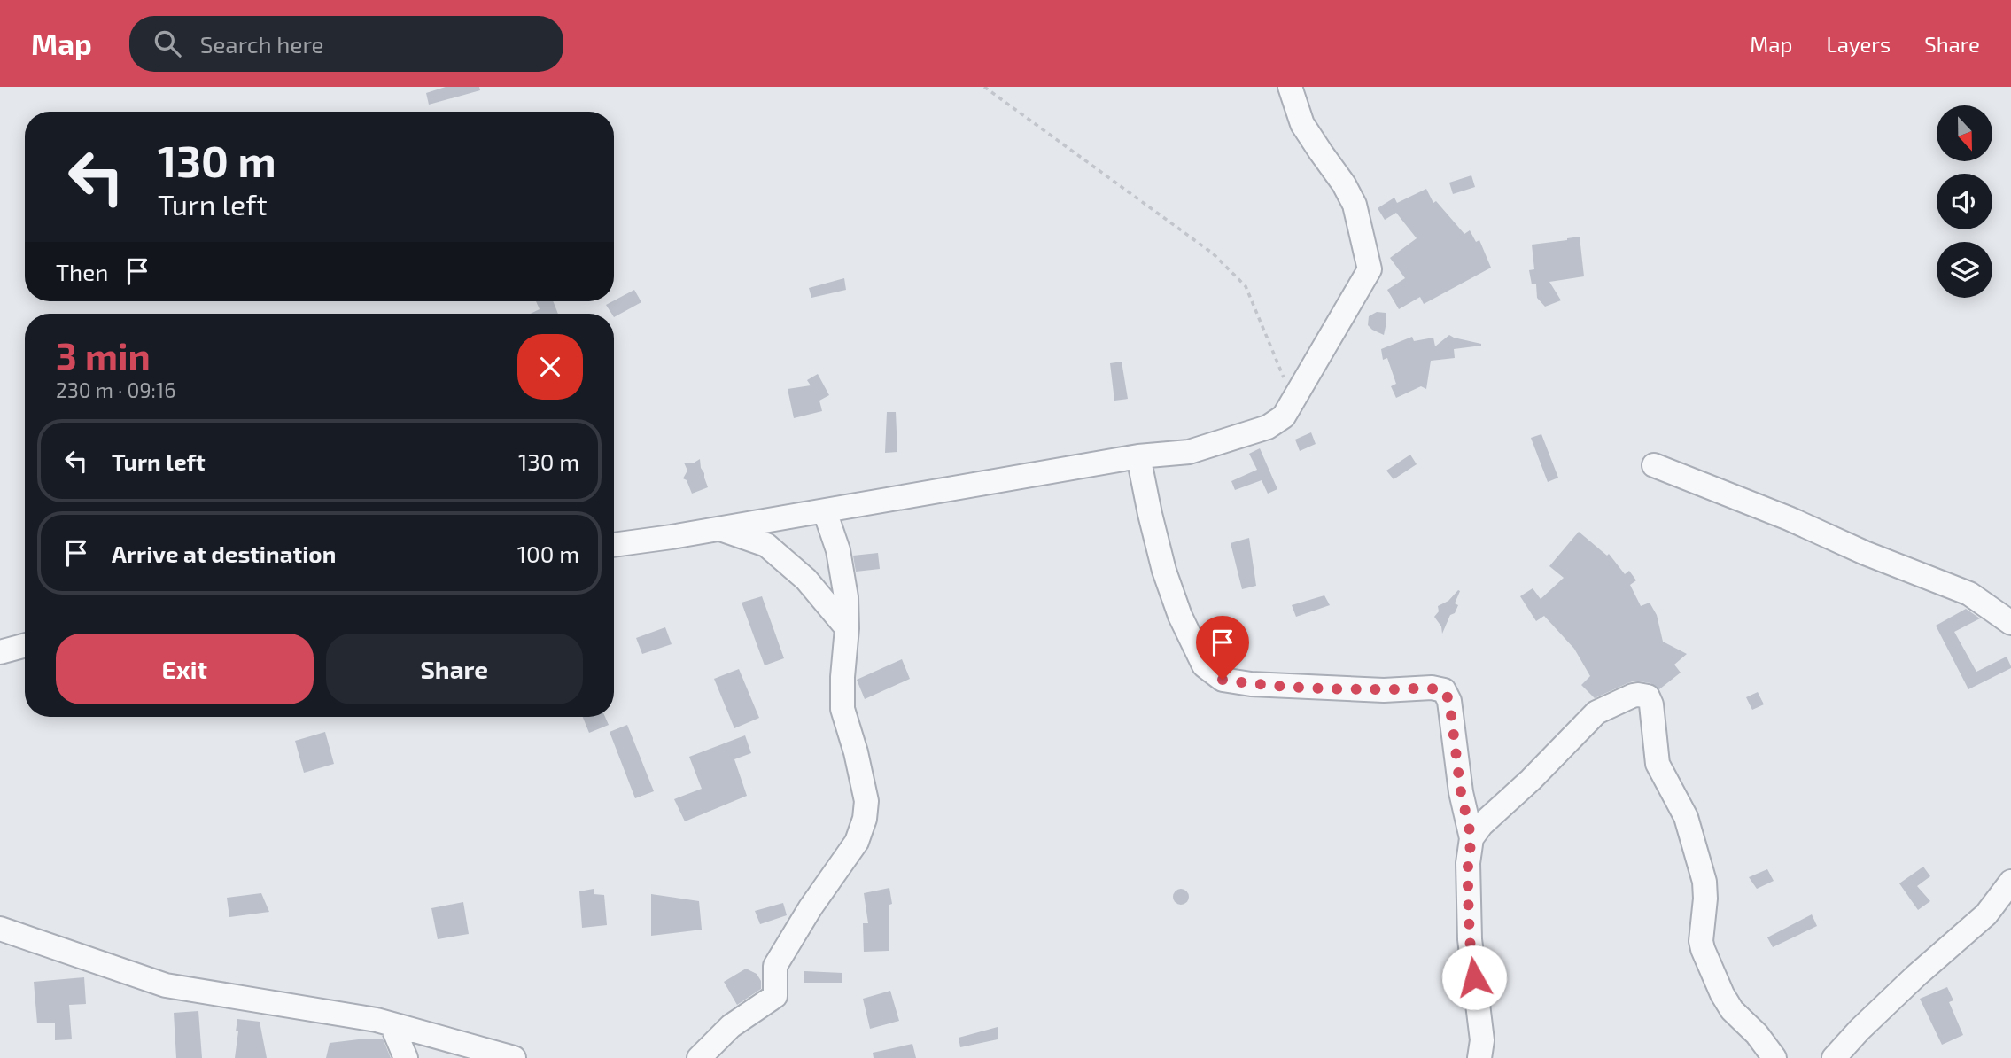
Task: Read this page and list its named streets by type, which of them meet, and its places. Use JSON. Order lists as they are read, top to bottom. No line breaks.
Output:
{"north":"bottom","page":{"header":"Map","search":"Search here","nav":["Map","Layers","Share"],"turn":["130 m","Turn left"],"then":"Then","heading":["3 min","230 m · 09:16"],"list":[{"name":"Turn left","value":"130 m"},{"name":"Arrive at destination","value":"100 m"}],"buttons":["Exit","Share"]}}
